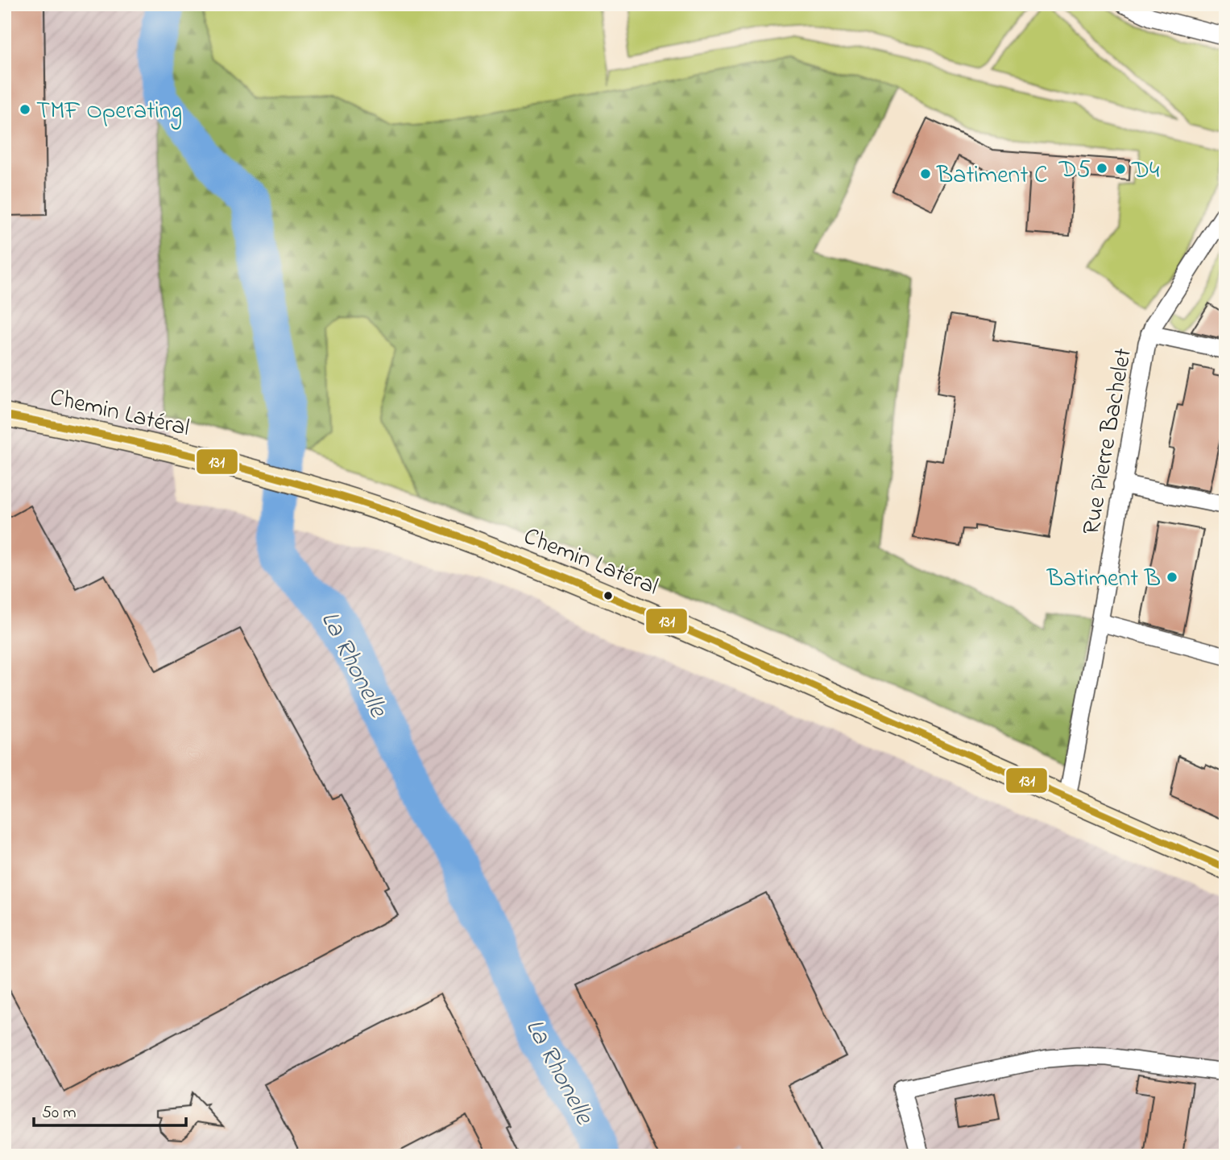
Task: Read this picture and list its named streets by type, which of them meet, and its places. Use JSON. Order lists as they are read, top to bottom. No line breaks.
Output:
{"streets":{"street":["Chemin Latéral","Rue Pierre Bachelet"]},"crossings":[["Chemin Latéral","Rue Pierre Bachelet"]],"water":["La Rhonelle"],"places":["TMF Operating","D5","D4","Batiment C","Batiment B"],"lines":["transit line 131"],"scale_bar":"50 m"}
